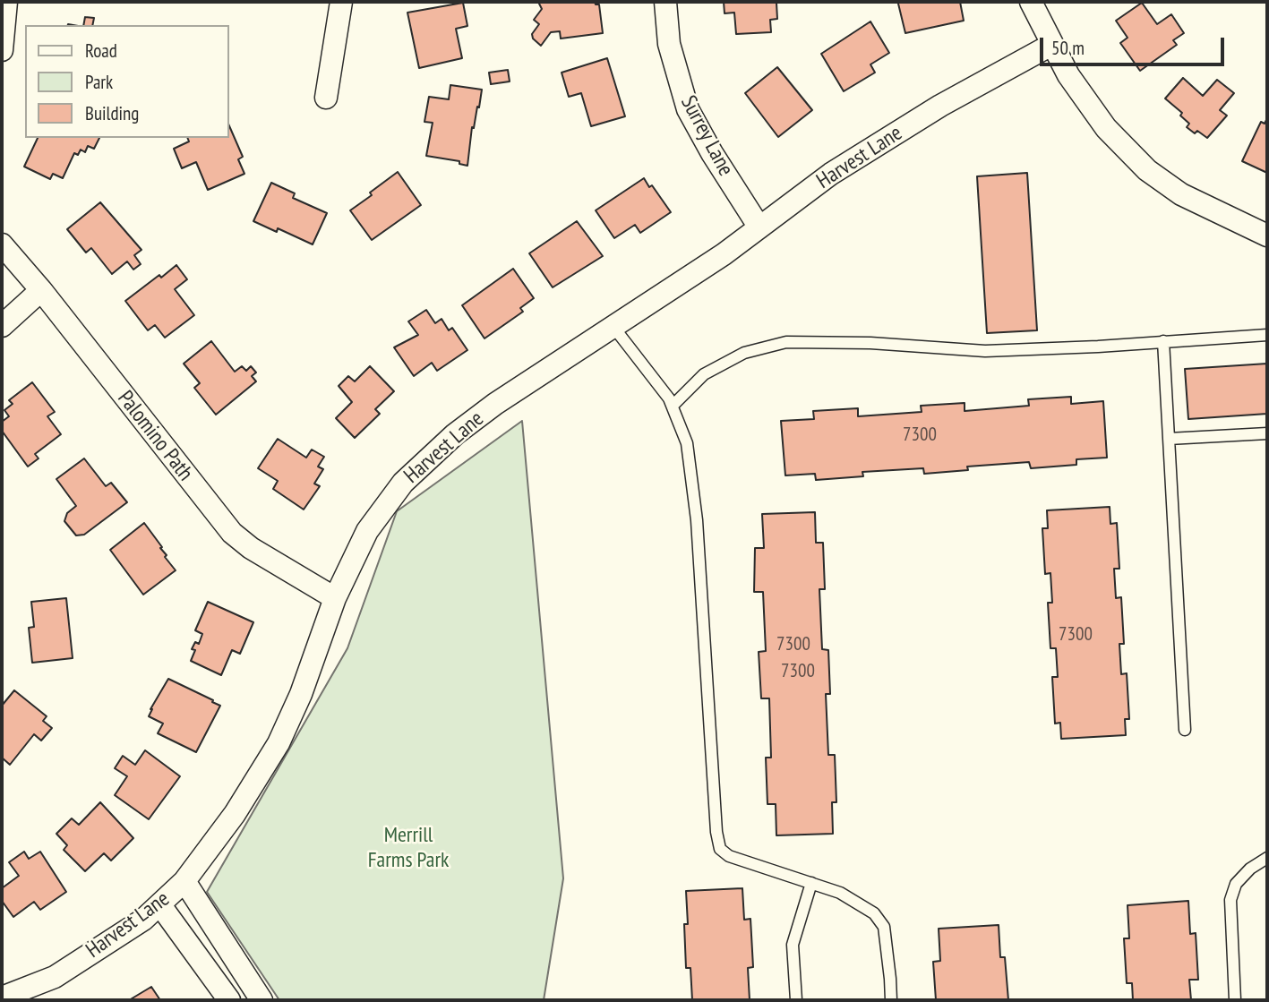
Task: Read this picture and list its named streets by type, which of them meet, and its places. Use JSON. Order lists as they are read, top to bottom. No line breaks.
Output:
{"streets":{"street":["Surrey Lane","Harvest Lane","Palomino Path"]},"crossings":[["Surrey Lane","Harvest Lane"],["Harvest Lane","Palomino Path"]],"parks":["Merrill Farms Park"],"house_numbers":["7300","7300","7300","7300"],"legend":["Road","Park","Building"],"scale_bar":"50 m"}
